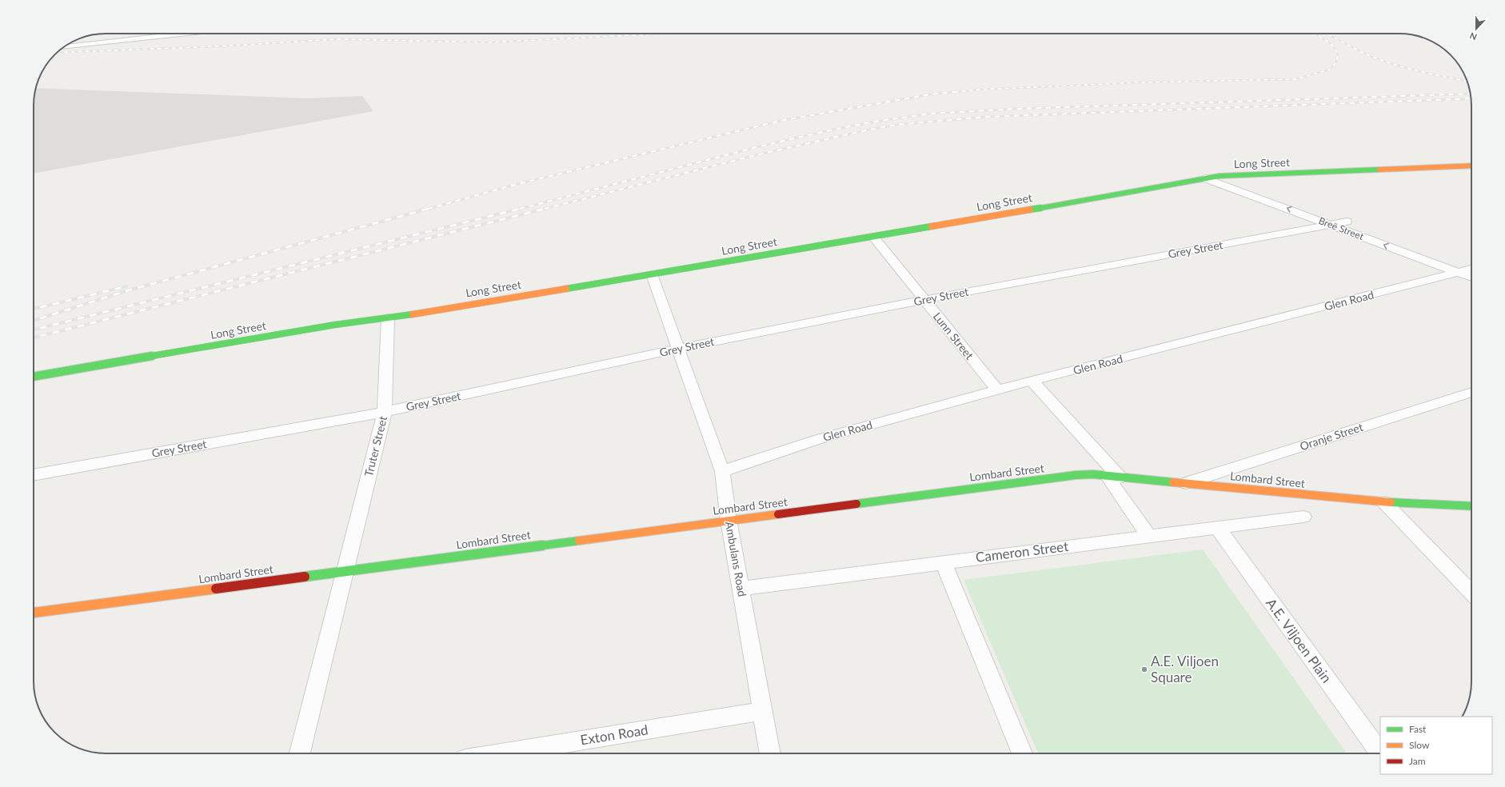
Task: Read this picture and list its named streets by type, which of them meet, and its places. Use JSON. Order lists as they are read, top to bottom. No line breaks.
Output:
{"streets":{"street":["Long Street","Breë Street","Grey Street","Glen Road","Lunn Street","Oranje Street","Truter Street","Lombard Street","Cameron Street","Ambulans Road","A.E. Viljoen Plain","Exton Road"]},"crossings":[["Long Street","Breë Street"],["Long Street","Lunn Street"],["Long Street","Truter Street"],["Long Street","Ambulans Road"],["Breë Street","Grey Street"],["Breë Street","Glen Road"],["Grey Street","Lunn Street"],["Grey Street","Truter Street"],["Grey Street","Ambulans Road"],["Glen Road","Lunn Street"],["Glen Road","Ambulans Road"],["Oranje Street","Lombard Street"],["Truter Street","Lombard Street"],["Lombard Street","Ambulans Road"],["Cameron Street","Ambulans Road"],["Cameron Street","A.E. Viljoen Plain"],["Ambulans Road","Exton Road"]],"places":["A.E. Viljoen Square"],"legend":["Fast","Slow","Jam"],"north":"bottom"}
